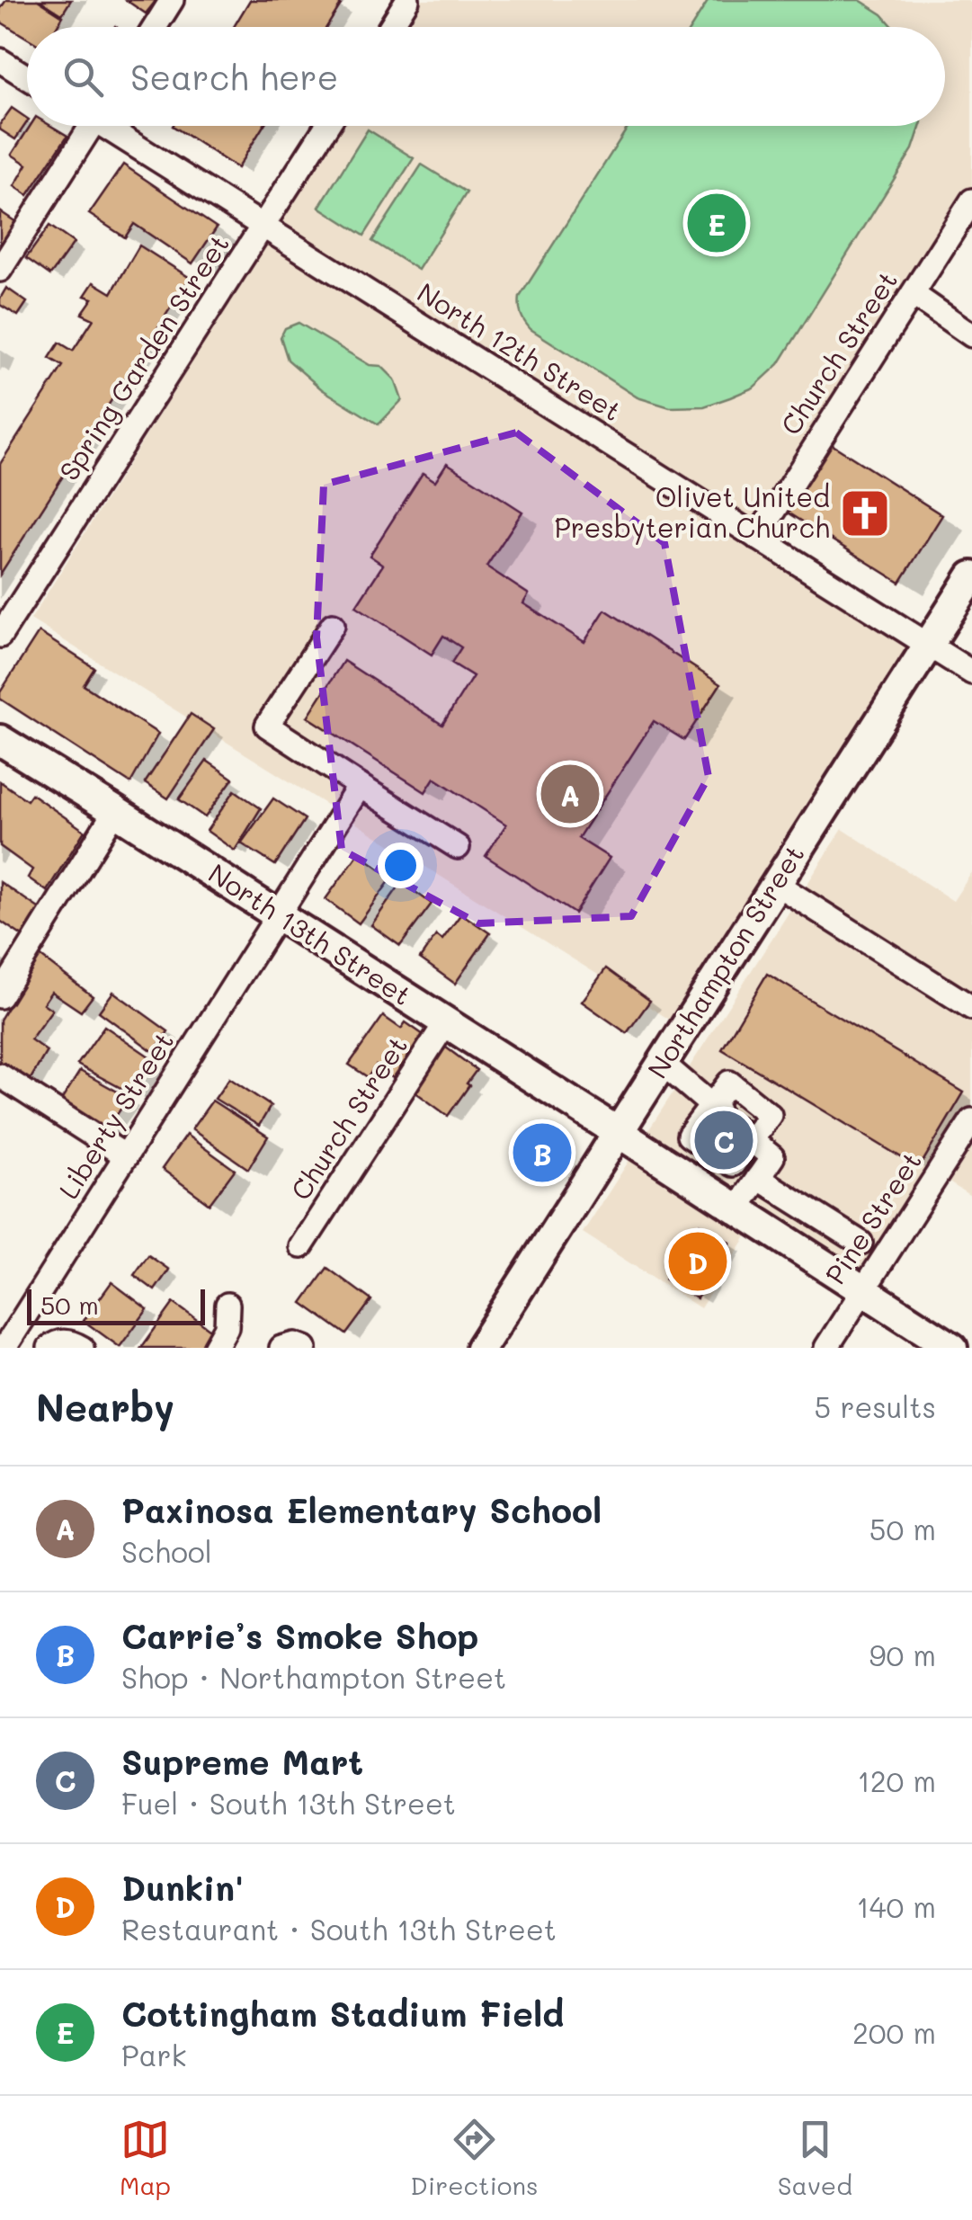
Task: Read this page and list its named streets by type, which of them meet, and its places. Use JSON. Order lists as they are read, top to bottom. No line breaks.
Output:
{"streets":{"main road":["North 13th Street","Northampton Street"],"street":["North 12th Street","Church Street","Spring Garden Street","Liberty Street","Pine Street"]},"crossings":[["North 12th Street","Church Street"],["North 12th Street","Spring Garden Street"],["North 12th Street","Northampton Street"],["Church Street","North 13th Street"],["North 13th Street","Northampton Street"],["North 13th Street","Liberty Street"],["North 13th Street","Pine Street"]],"places":{"church":["Olivet United Presbyterian Church"]},"scale_bar":"50 m","page":{"search":"Search here","pins":["E","A","C","B","D"],"scale":"50 m","heading":["Nearby","5 results"],"list":[{"mark":"A","name":"Paxinosa Elementary School","note":"School","value":"50 m"},{"mark":"B","name":"Carrie’s Smoke Shop","note":"Shop · Northampton Street","value":"90 m"},{"mark":"C","name":"Supreme Mart","note":"Fuel · South 13th Street","value":"120 m"},{"mark":"D","name":"Dunkin'","note":"Restaurant · South 13th Street","value":"140 m"},{"mark":"E","name":"Cottingham Stadium Field","note":"Park","value":"200 m"}],"nav":["Map","Directions","Saved"]}}
